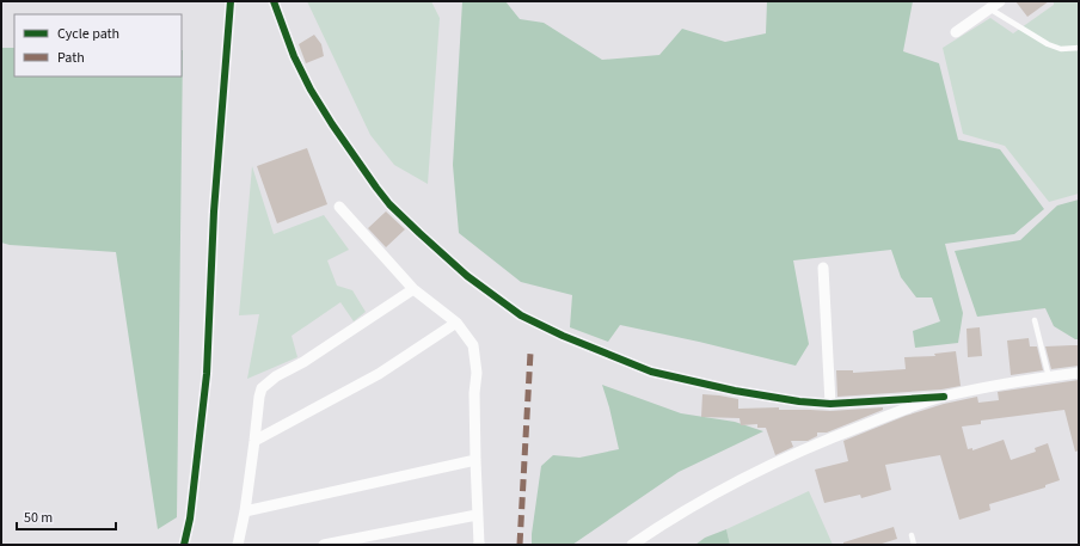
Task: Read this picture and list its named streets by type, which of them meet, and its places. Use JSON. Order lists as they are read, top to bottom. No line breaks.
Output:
{"legend":["Cycle path","Path"],"scale_bar":"50 m"}
